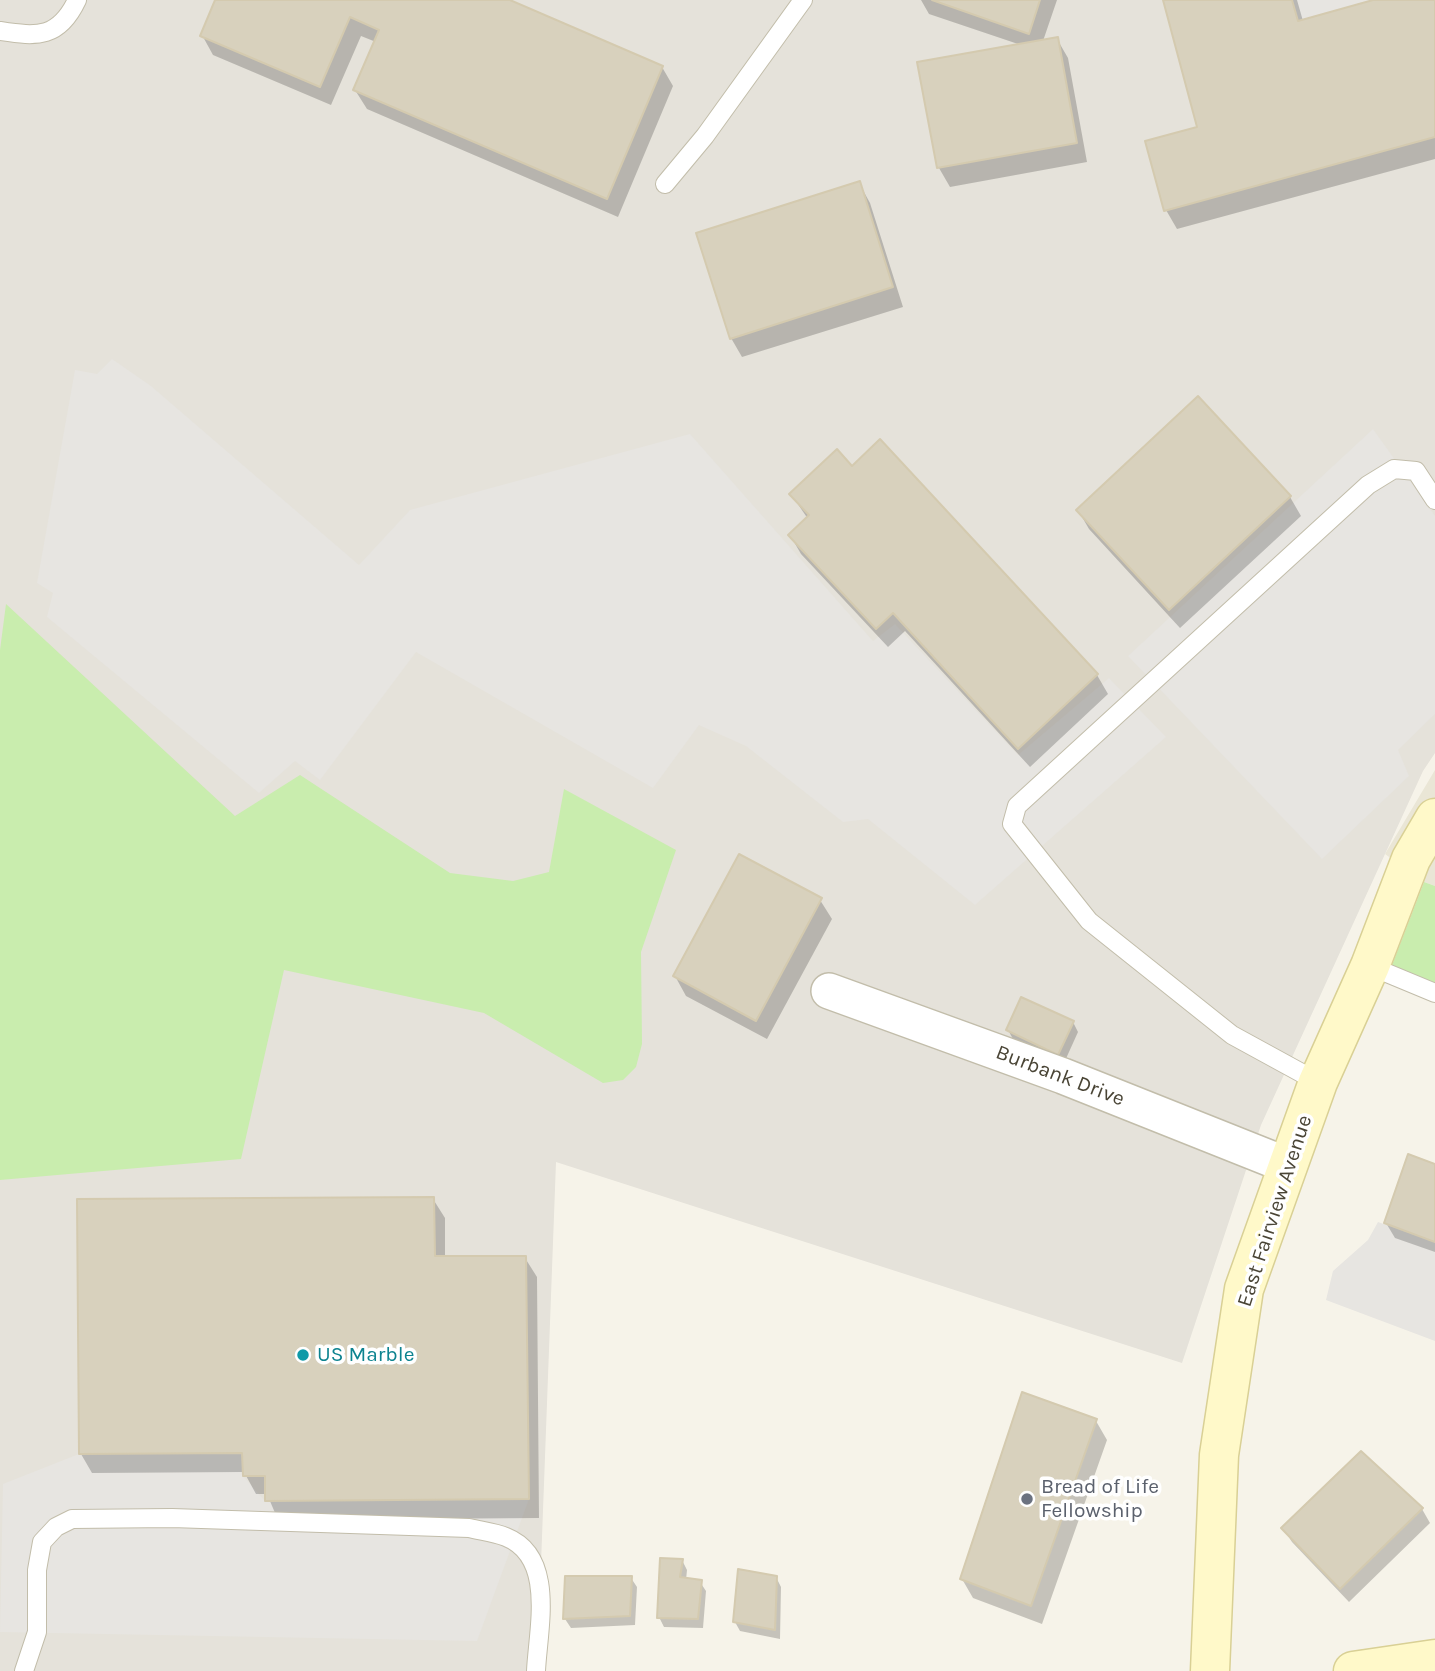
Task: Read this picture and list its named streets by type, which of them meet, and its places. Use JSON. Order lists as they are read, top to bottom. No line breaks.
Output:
{"streets":{"street":["Burbank Drive","East Fairview Avenue"]},"crossings":[["Burbank Drive","East Fairview Avenue"]],"places":["US Marble","Bread of Life Fellowship"]}
